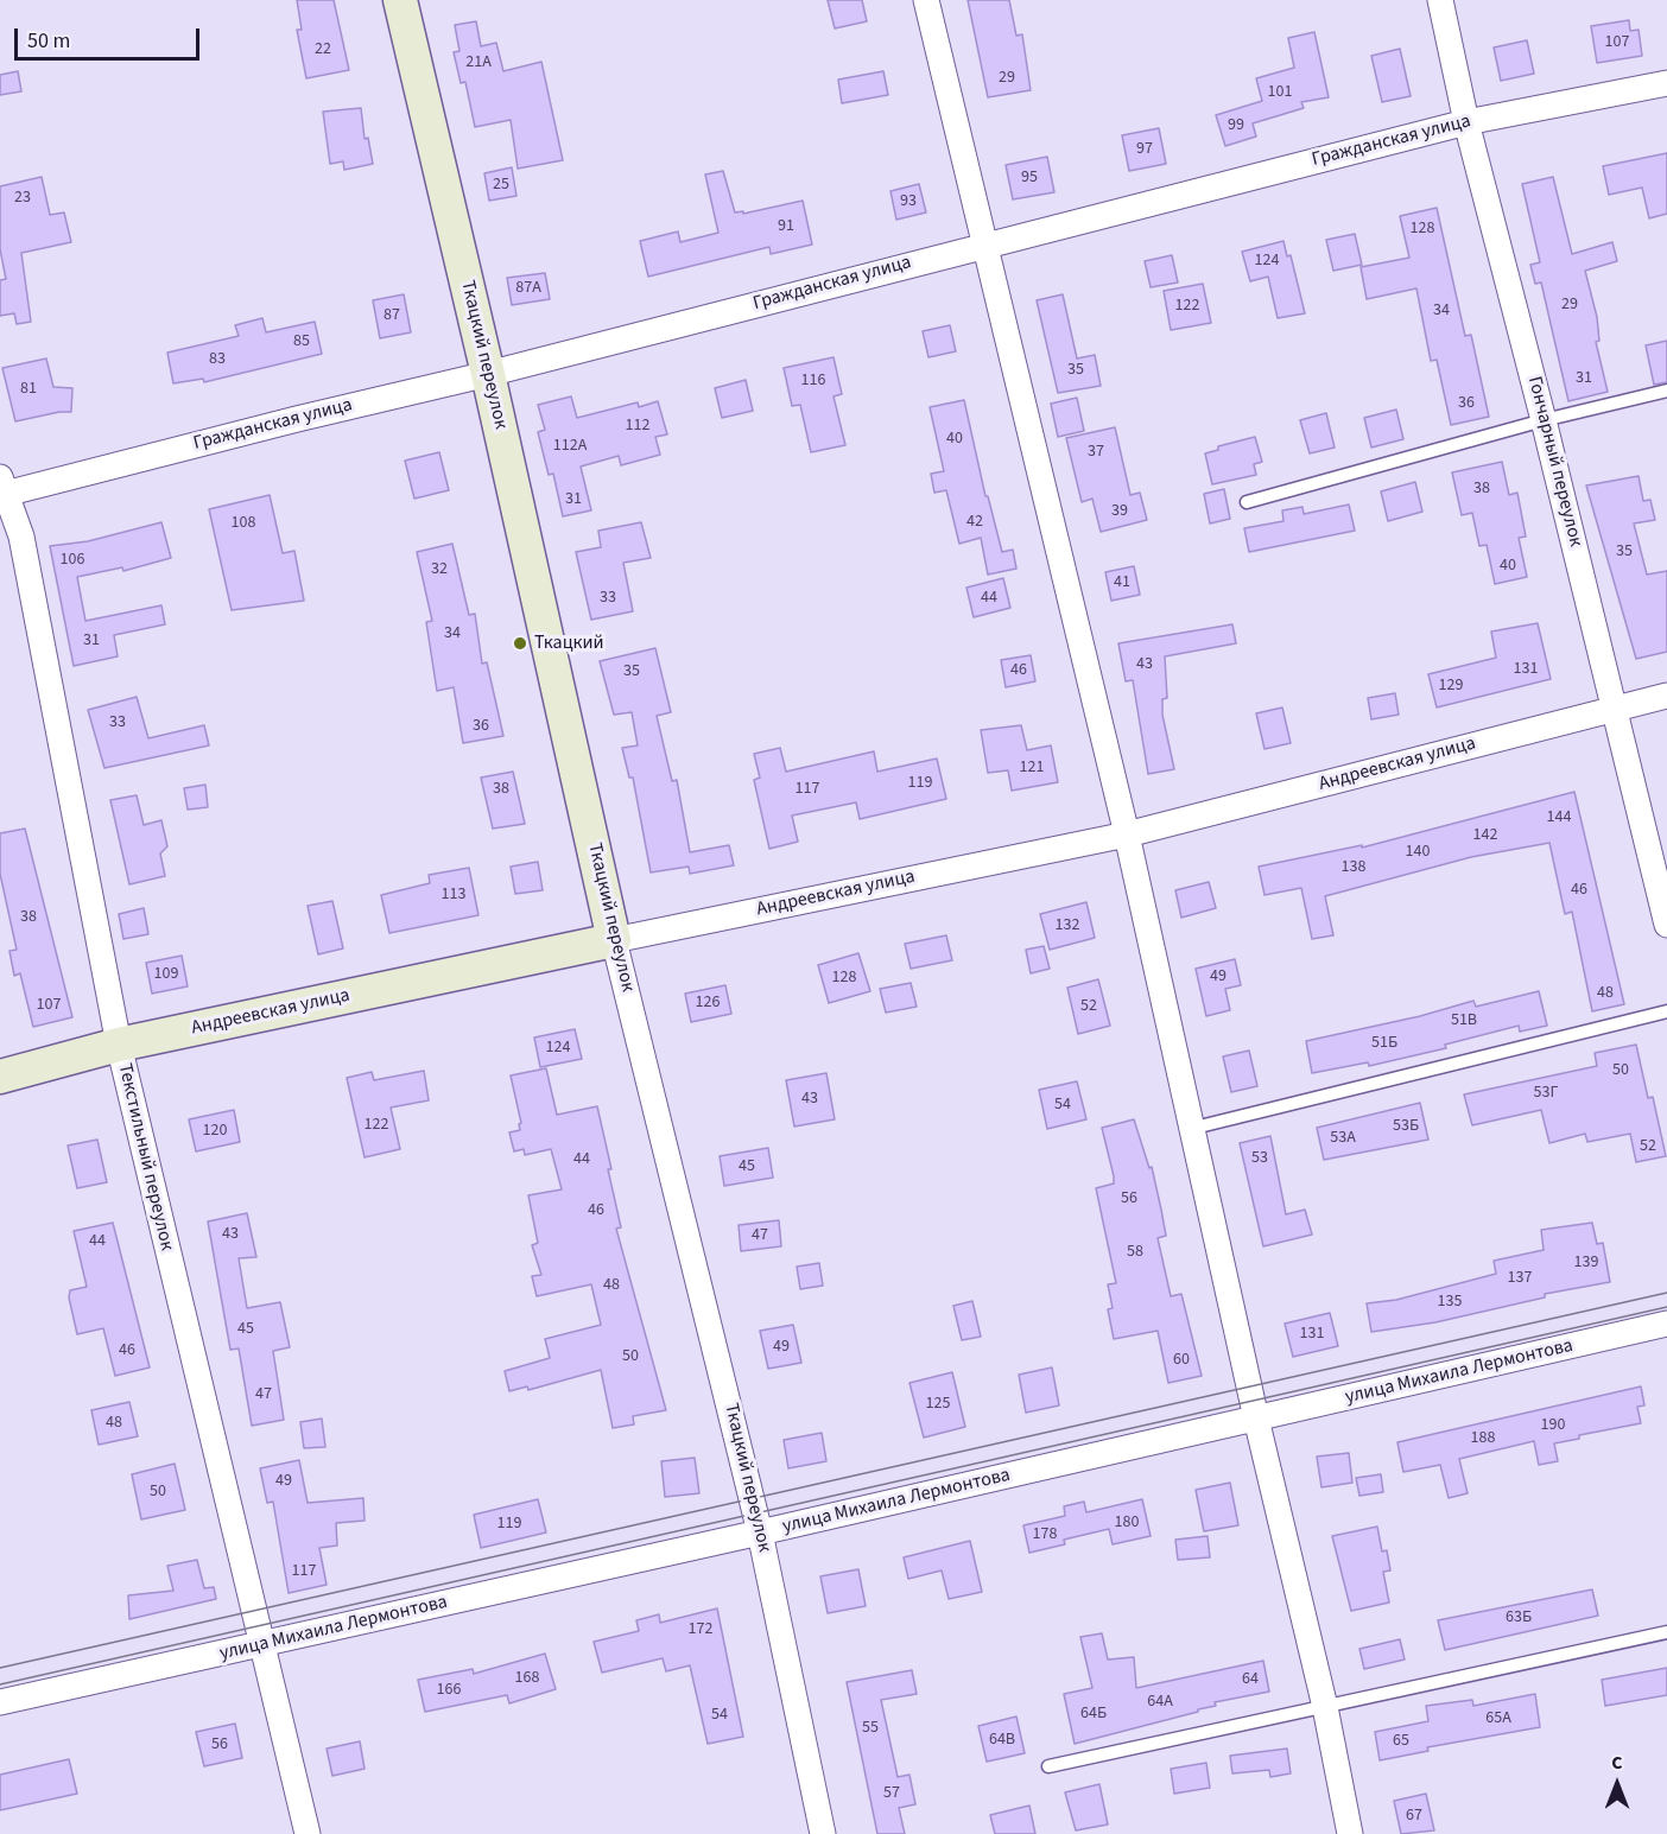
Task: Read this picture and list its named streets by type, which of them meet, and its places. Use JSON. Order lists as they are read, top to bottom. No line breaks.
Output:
{"streets":{"street":["Гражданская улица","Ткацкий переулок","Гончарный переулок","Андреевская улица","Текстильный переулок","улица Михаила Лермонтова"]},"crossings":[["Гражданская улица","Ткацкий переулок"],["Гражданская улица","Гончарный переулок"],["Гражданская улица","Текстильный переулок"],["Ткацкий переулок","Андреевская улица"],["Ткацкий переулок","улица Михаила Лермонтова"],["Гончарный переулок","Андреевская улица"],["Андреевская улица","Текстильный переулок"],["Текстильный переулок","улица Михаила Лермонтова"]],"places":["Ткацкий"],"house_numbers":["107","22","21А","29","101","99","97","95","25","23","93","91","128","124","87А","29","122","34","87","85","83","35","31","116","81","36","112","40","112А","37","38","31","39","42","108","35","106","40","32","41","33","44","34","31","43","131","46","35","129","33","36","121","119","38","117","144","142","140","138","46","113","38","132","109","49","128","48","126","107","52","51В","51Б","124","50","53Г","43","54","122","53Б","120","53А","52","53","44","45","56","46","43","47","44","58","139","137","48","135","45","131","49","46","50","60","47","125","48","190","188","49","50","180","119","178","117","63Б","172","168","64","166","64А","64Б","54","65А","55","64В","65","56","57","67"],"scale_bar":"50 m","north":"top"}
